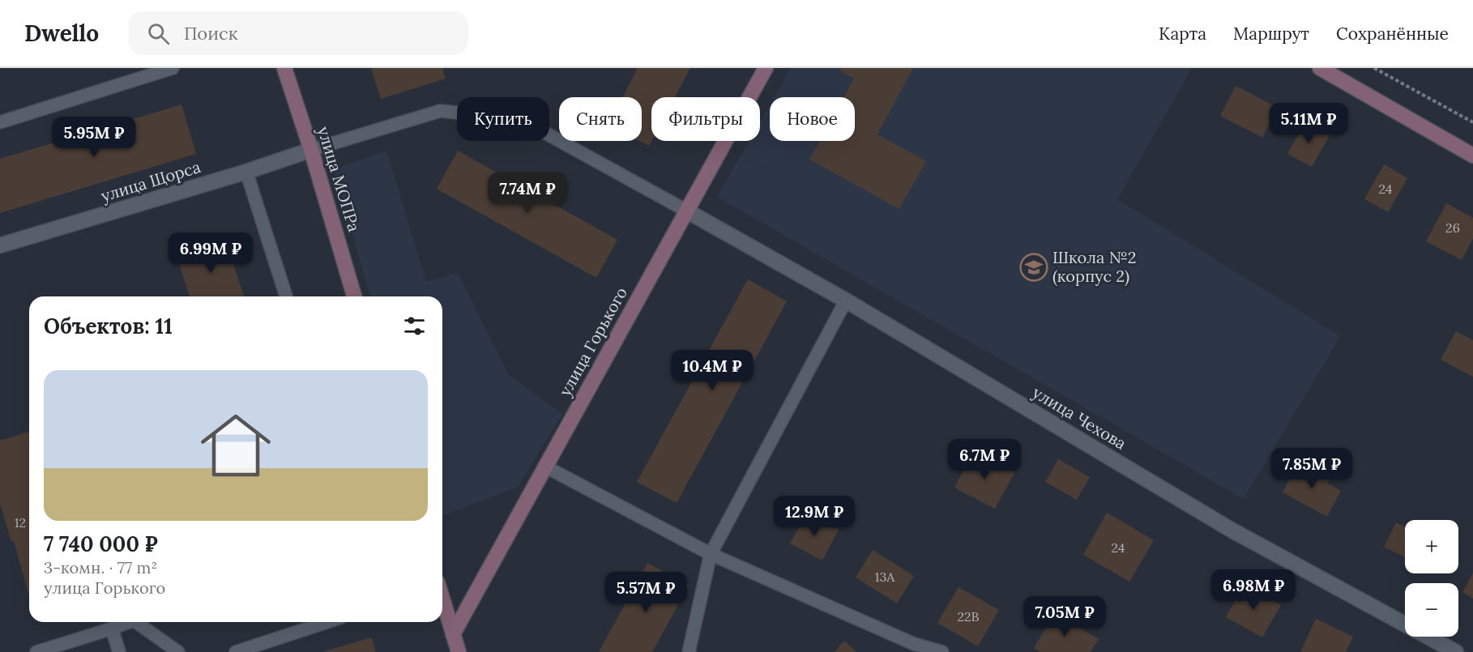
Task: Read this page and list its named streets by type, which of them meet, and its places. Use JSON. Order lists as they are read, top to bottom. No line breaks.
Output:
{"streets":{"street":["улица МОПРа","улица Щорса","улица Горького","улица Чехова"]},"crossings":[["улица МОПРа","улица Щорса"],["улица Горького","улица Чехова"]],"places":{"school or university":["Школа №2 (корпус 2)"]},"house_numbers":["24","26","12","24","13А","22В"],"page":{"header":"Dwello","search":"Поиск","nav":["Карта","Маршрут","Сохранённые"],"chip":["Купить","Снять","Фильтры","Новое"],"price":["5.11M ₽","5.95M ₽","7.74M ₽","6.99M ₽","10.4M ₽","6.7M ₽","7.85M ₽","12.9M ₽","6.98M ₽","5.57M ₽","7.05M ₽"],"heading":"Объектов: 11","list":[{"name":"7 740 000 ₽","note":"3-комн. · 77 m² · улица Горького"}],"map_buttons":["+","−"]}}
